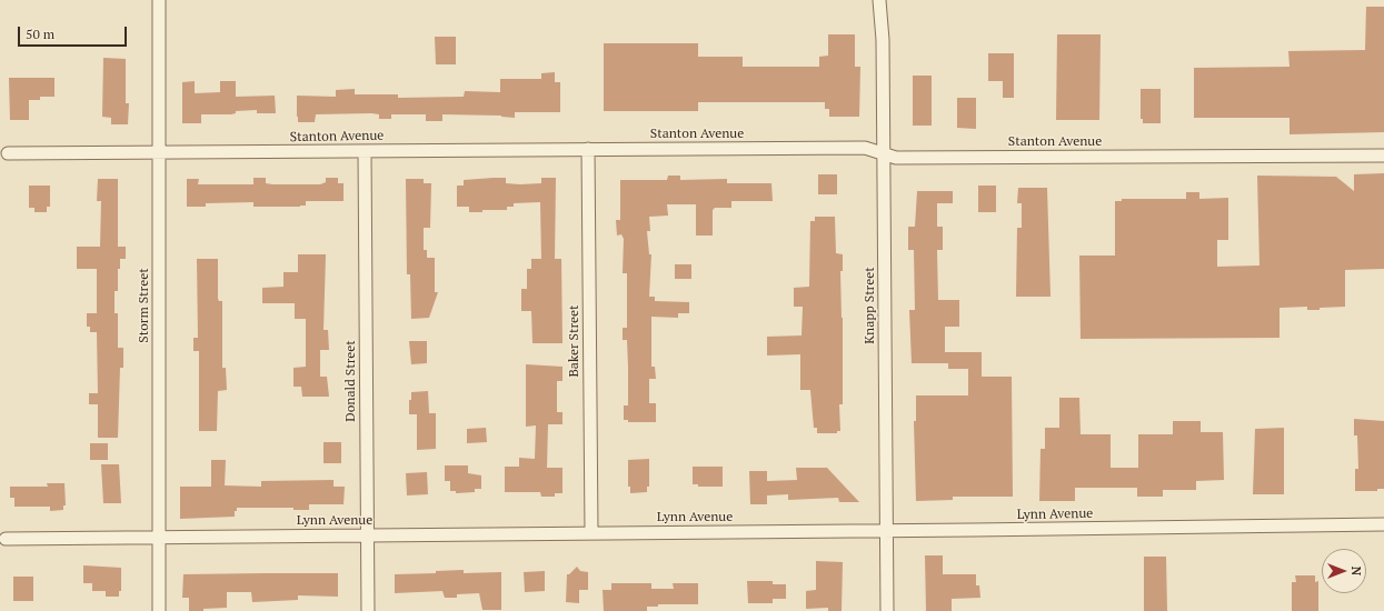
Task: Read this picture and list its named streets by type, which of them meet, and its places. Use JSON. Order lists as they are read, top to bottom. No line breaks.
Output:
{"streets":{"street":["Stanton Avenue","Storm Street","Knapp Street","Baker Street","Donald Street","Lynn Avenue"]},"crossings":[["Stanton Avenue","Storm Street"],["Stanton Avenue","Knapp Street"],["Stanton Avenue","Baker Street"],["Stanton Avenue","Donald Street"],["Storm Street","Lynn Avenue"],["Knapp Street","Lynn Avenue"],["Baker Street","Lynn Avenue"],["Donald Street","Lynn Avenue"]],"scale_bar":"50 m","north":"right"}
